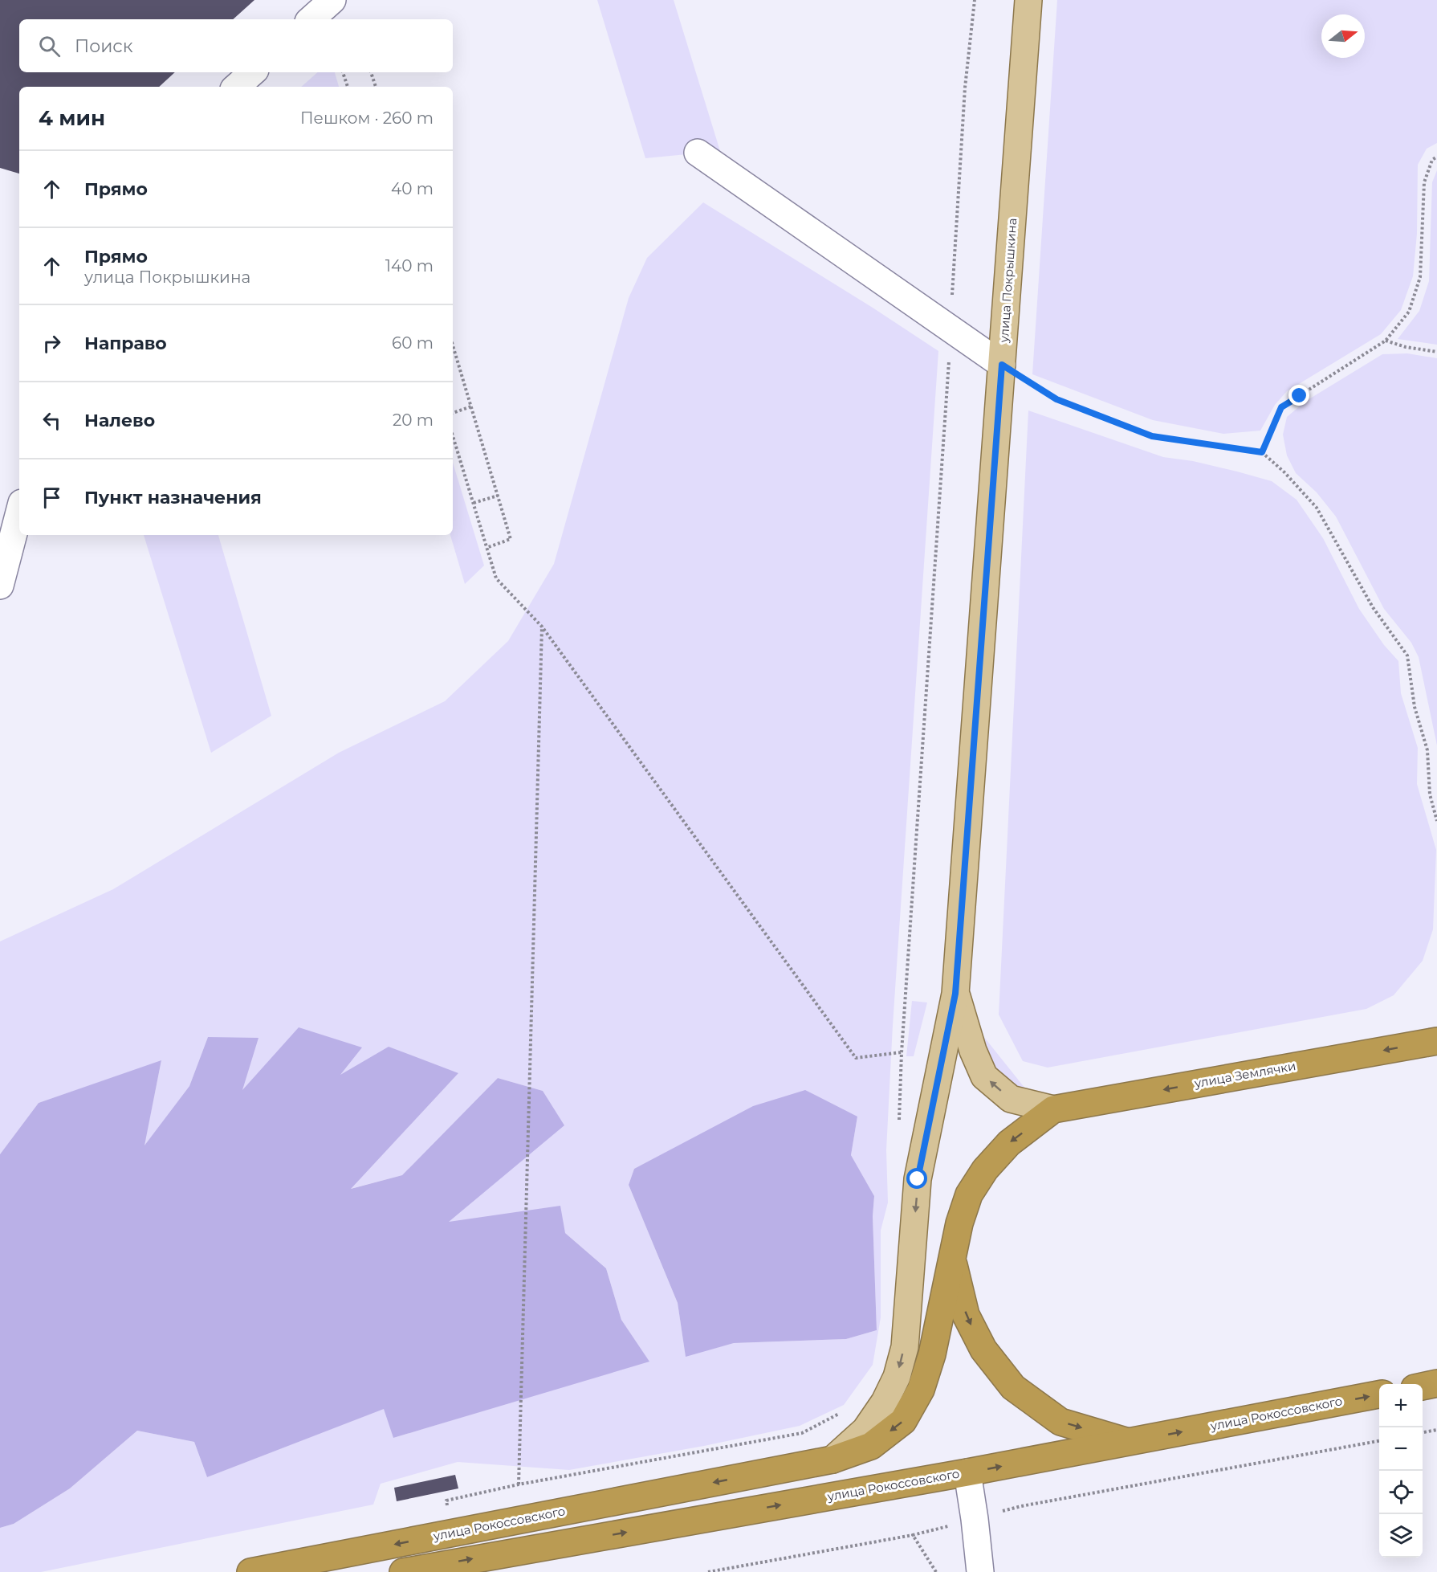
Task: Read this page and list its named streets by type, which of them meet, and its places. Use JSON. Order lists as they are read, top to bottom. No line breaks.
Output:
{"streets":{"highway":["улица Землячки","улица Рокоссовского"],"main road":["улица Покрышкина"]},"crossings":[["улица Землячки","улица Рокоссовского"]],"one_way":["улица Землячки"],"north":"right","page":{"search":"Поиск","heading":["4 мин","Пешком · 260 m"],"list":[["Прямо","40 m"],["Прямо","улица Покрышкина","140 m"],["Направо","60 m"],["Налево","20 m"],"Пункт назначения"],"map_buttons":["+","−"]}}
